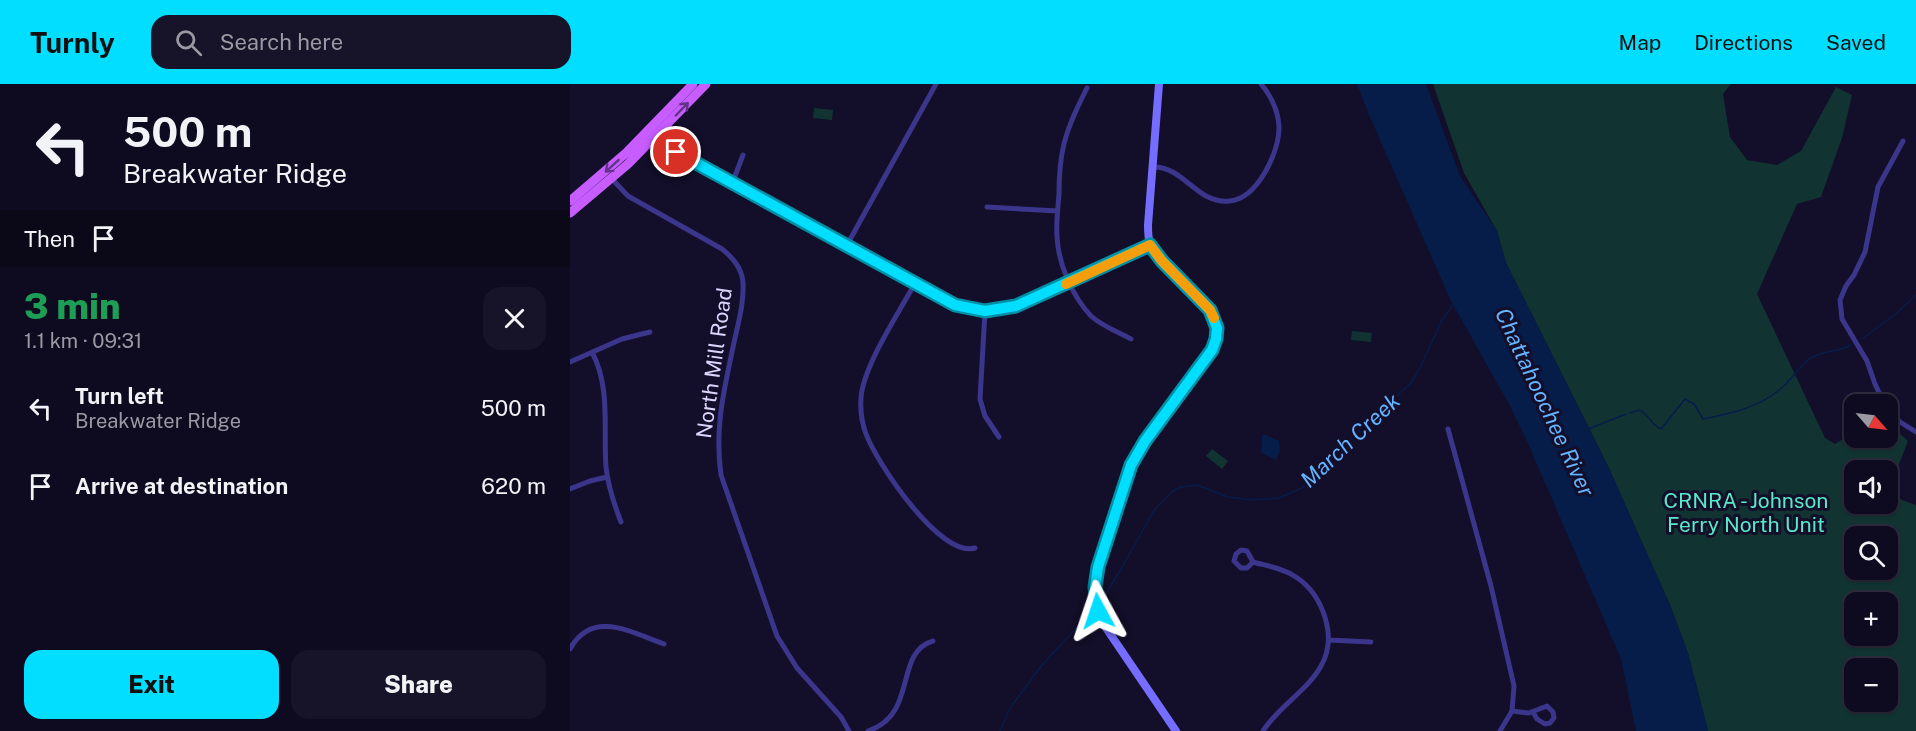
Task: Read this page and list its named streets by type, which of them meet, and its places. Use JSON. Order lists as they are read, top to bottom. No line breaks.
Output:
{"streets":{"street":["North Mill Road"]},"water":["Chattahoochee River","March Creek"],"parks":["CRNRA - Johnson Ferry North Unit"],"north":"bottom right","page":{"header":"Turnly","search":"Search here","nav":["Map","Directions","Saved"],"turn":["500 m","Breakwater Ridge"],"then":"Then","heading":["3 min","1.1 km · 09:31"],"list":[{"name":"Turn left","note":"Breakwater Ridge","value":"500 m"},{"name":"Arrive at destination","value":"620 m"}],"map_buttons":["+","−"],"buttons":["Exit","Share"]}}
